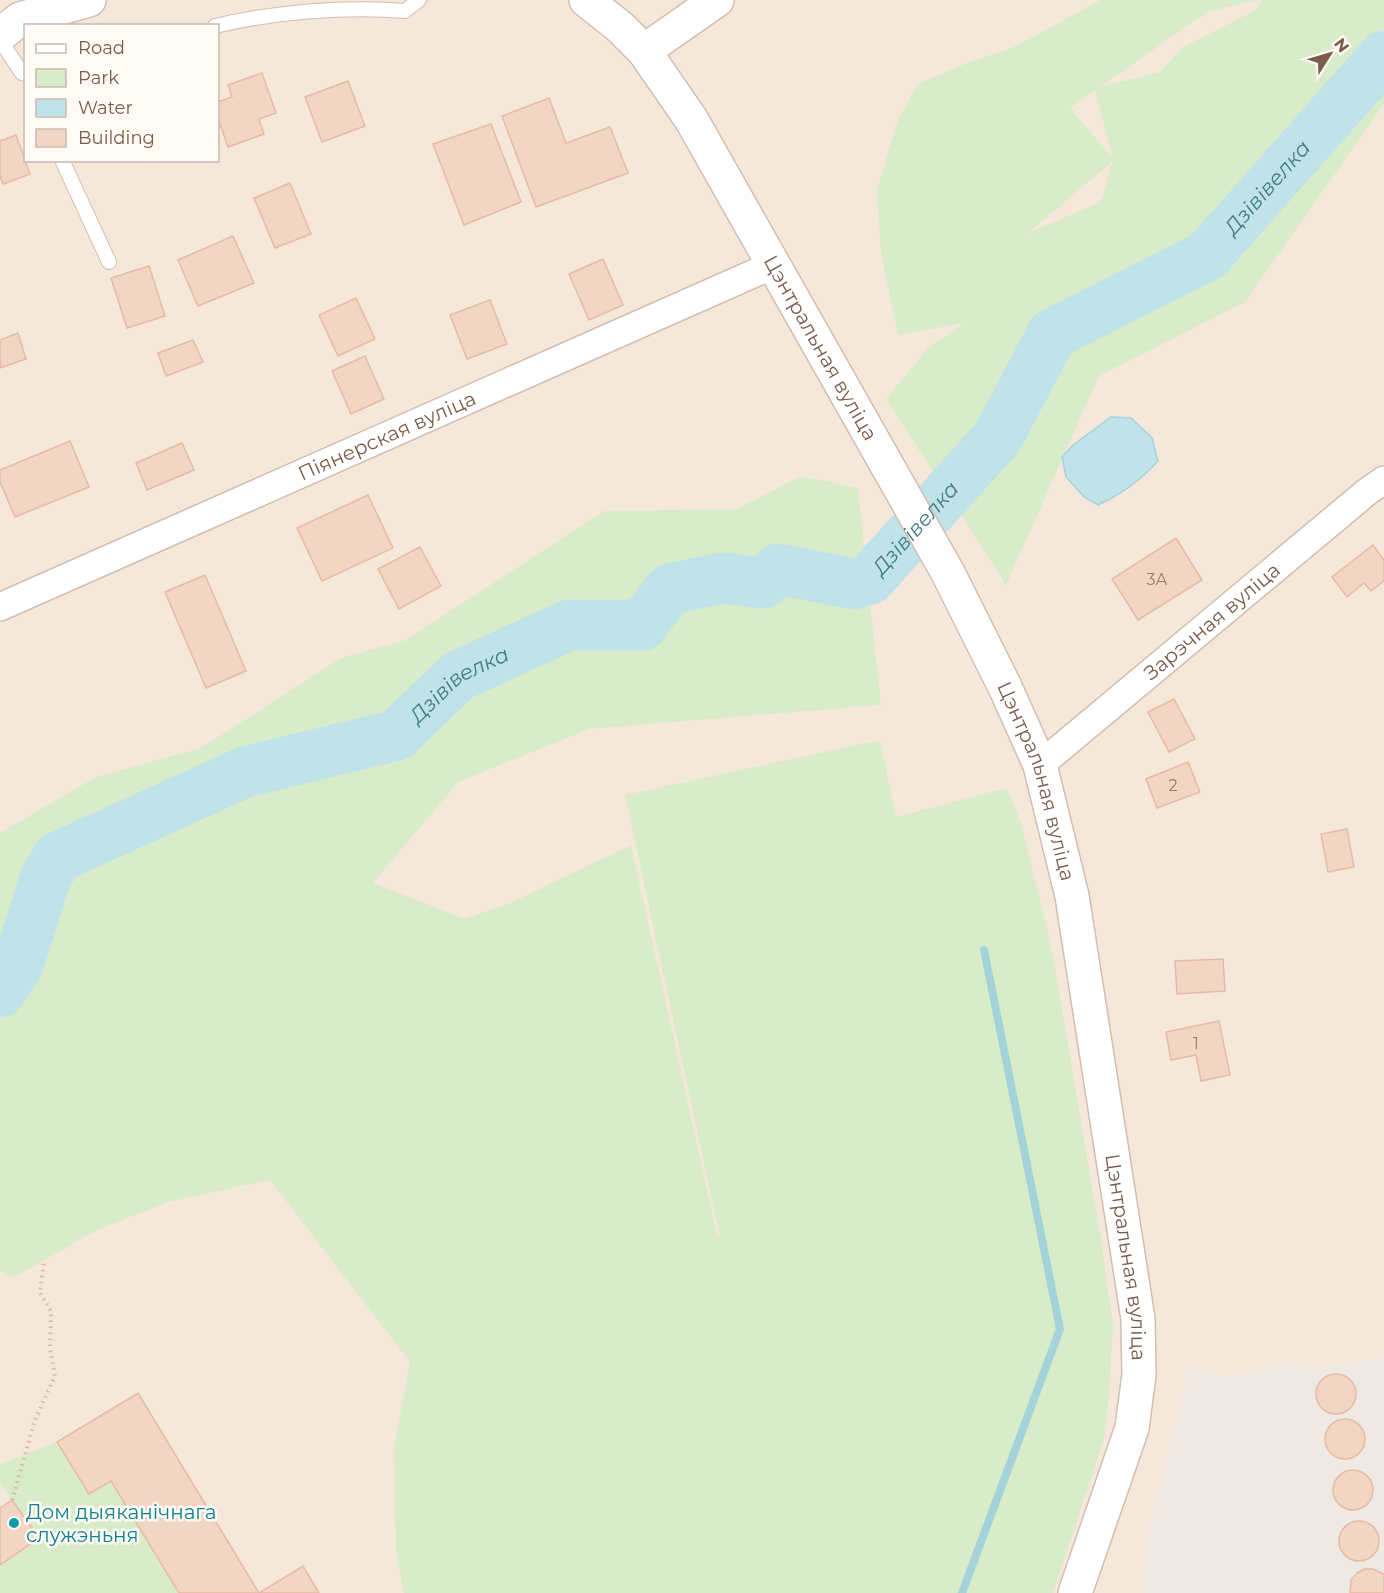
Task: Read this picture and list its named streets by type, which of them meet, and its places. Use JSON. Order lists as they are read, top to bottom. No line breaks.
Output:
{"streets":{"street":["Цэнтральная вуліца","Піянерская вуліца","Зарэчная вуліца"]},"crossings":[["Цэнтральная вуліца","Піянерская вуліца"],["Цэнтральная вуліца","Зарэчная вуліца"]],"water":["Дзівівелка"],"places":["Дом дыяканічнага служэньня"],"house_numbers":["3А","2","1"],"legend":["Road","Park","Water","Building"],"north":"top right"}
